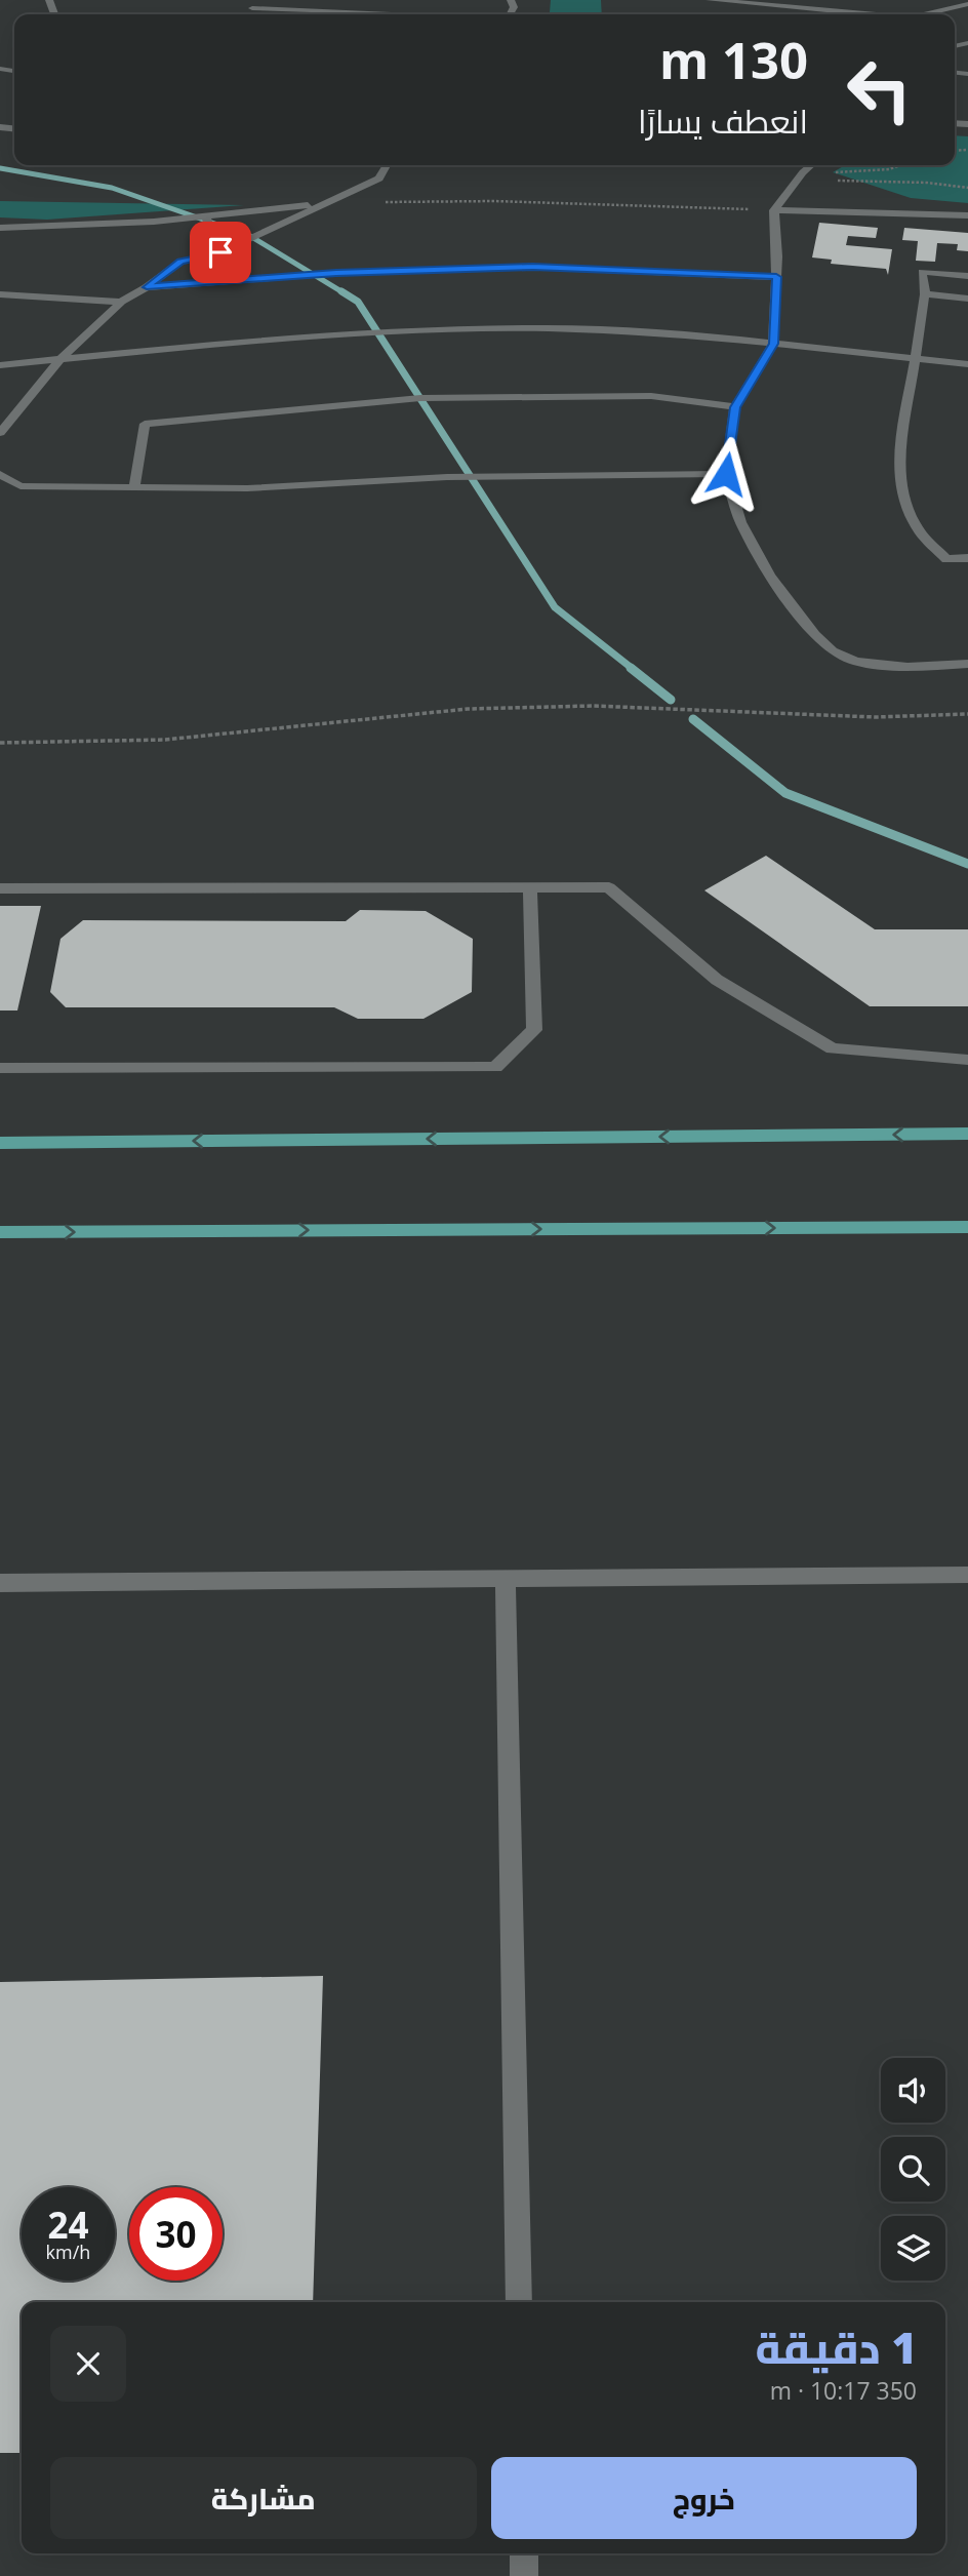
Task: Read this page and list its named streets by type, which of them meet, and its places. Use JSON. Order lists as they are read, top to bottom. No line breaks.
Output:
{"page":{"turn":["130 m","انعطف يسارًا"],"speed":"24 km/h","limit":"30","heading":["1 دقيقة","350 m · 10:17"],"buttons":["خروج","مشاركة"]}}
